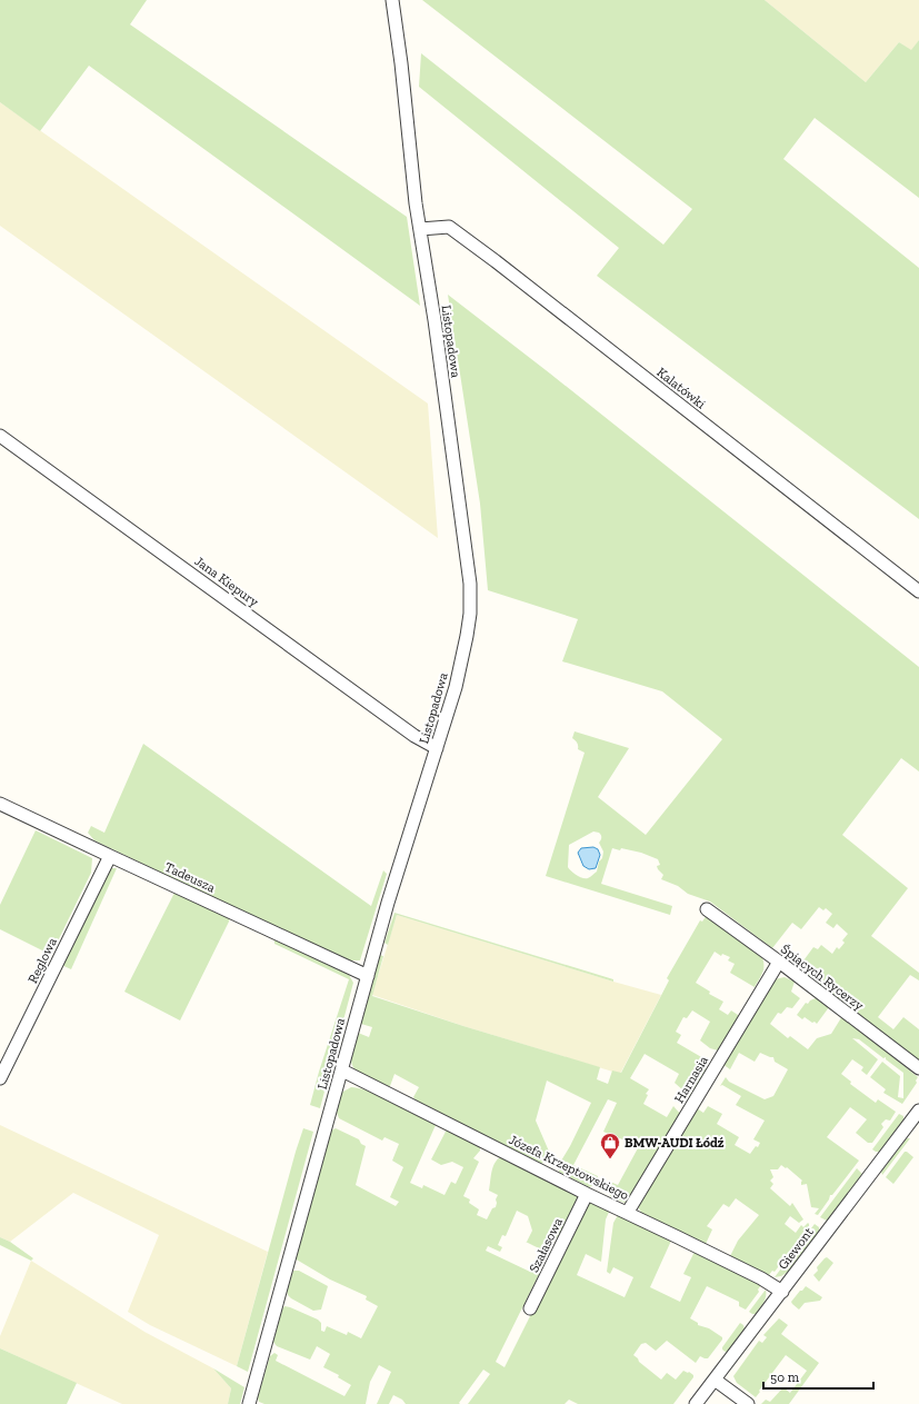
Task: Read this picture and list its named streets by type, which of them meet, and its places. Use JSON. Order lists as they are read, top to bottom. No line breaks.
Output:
{"streets":{"street":["Listopadowa","Kalatówki","Jana Kiepury","Tadeusza","Reglowa","Śpiących Rycerzy","Harnasia","Józefa Krzeptowskiego","Szałasowa","Giewont"]},"crossings":[["Listopadowa","Kalatówki"],["Listopadowa","Jana Kiepury"],["Listopadowa","Tadeusza"],["Listopadowa","Józefa Krzeptowskiego"],["Tadeusza","Reglowa"],["Śpiących Rycerzy","Harnasia"],["Harnasia","Józefa Krzeptowskiego"],["Józefa Krzeptowskiego","Szałasowa"],["Józefa Krzeptowskiego","Giewont"]],"places":{"shop":["BMW-AUDI Łódź"]},"scale_bar":"50 m"}
